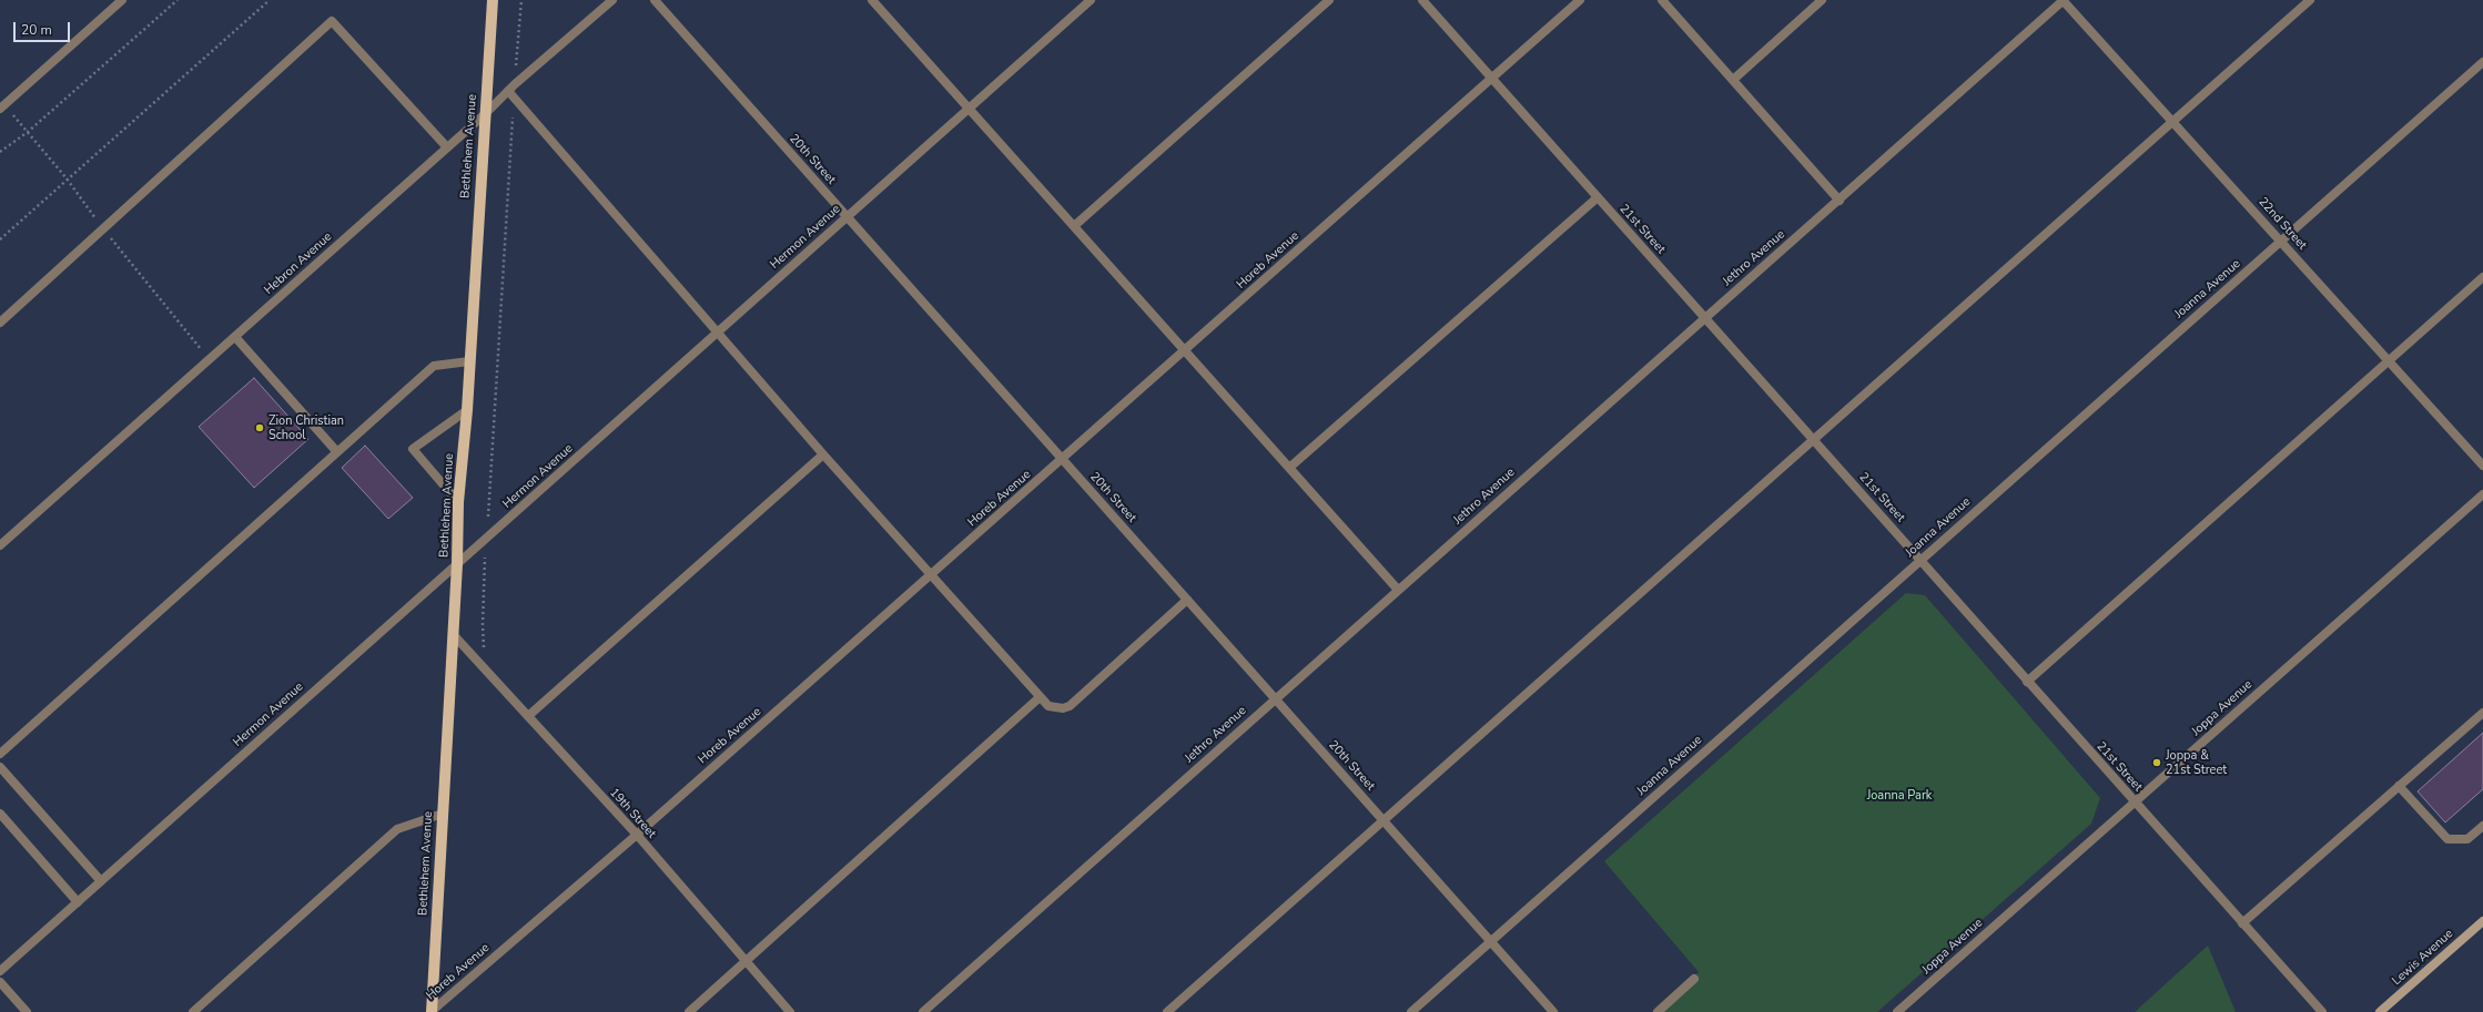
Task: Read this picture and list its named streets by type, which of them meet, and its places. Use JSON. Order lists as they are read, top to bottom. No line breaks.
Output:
{"streets":{"main road":["Bethlehem Avenue","Lewis Avenue"],"street":["20th Street","22nd Street","21st Street","Hermon Avenue","Jethro Avenue","Horeb Avenue","Hebron Avenue","Joanna Avenue","Joppa Avenue","19th Street"]},"crossings":[["Bethlehem Avenue","Hermon Avenue"],["Bethlehem Avenue","Horeb Avenue"],["Bethlehem Avenue","Hebron Avenue"],["Bethlehem Avenue","19th Street"],["20th Street","Hermon Avenue"],["20th Street","Jethro Avenue"],["20th Street","Horeb Avenue"],["20th Street","Joanna Avenue"],["22nd Street","Jethro Avenue"],["22nd Street","Joanna Avenue"],["21st Street","Jethro Avenue"],["21st Street","Horeb Avenue"],["21st Street","Joanna Avenue"],["21st Street","Joppa Avenue"],["Horeb Avenue","19th Street"]],"parks":["Joanna Park"],"places":["Zion Christian School","Joppa & 21st Street"],"scale_bar":"20 m"}
